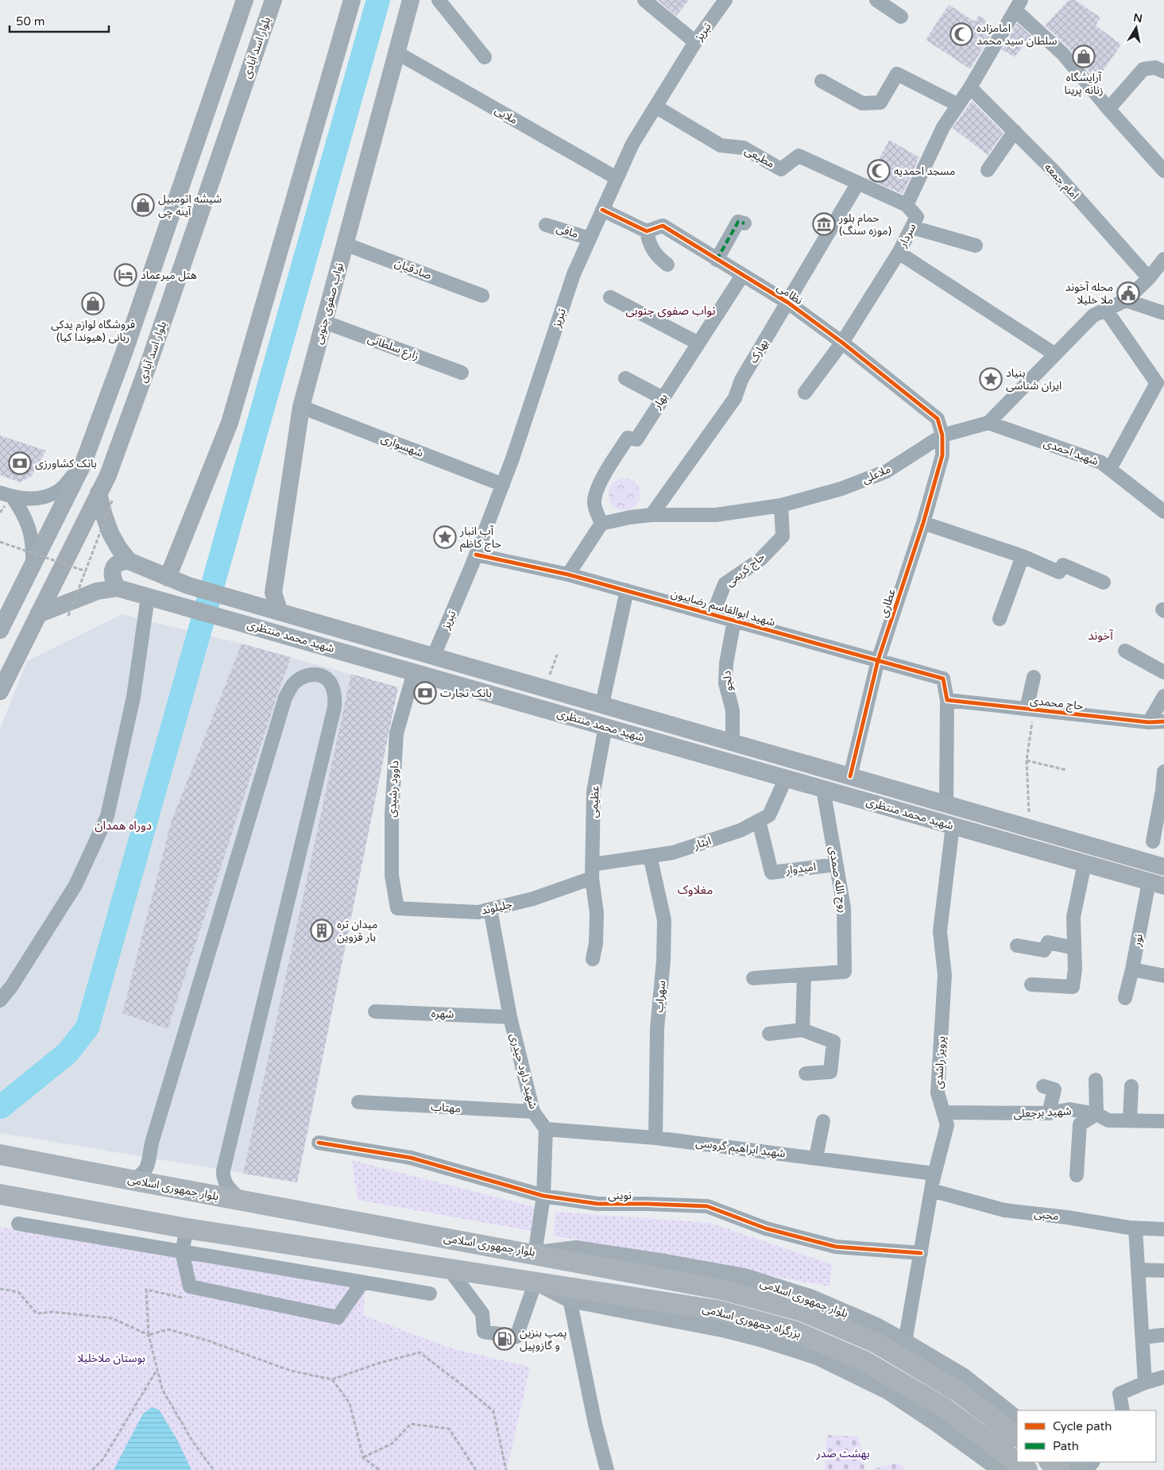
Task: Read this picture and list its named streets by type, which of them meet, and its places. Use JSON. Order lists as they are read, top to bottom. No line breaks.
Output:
{"streets":{"highway":["بلوار جمهوری اسلامی","بزرگراه جمهوری اسلامی"],"main road":["بلوار اسد آبادی","نواب صفوی جنوبی","شهید محمد منتظری"],"street":["تبریز","ملایی","مطیعی","امام جمعه","مافی","سردار","صادقیان","نظامی","زارع سلطانی","بهارک","بهار","شهسواری","شهید احمدی","ملاعلی","حاج کریمی","عطاری","شهید ابوالقاسم رضاییون","دلجو","حاج محمدی","داوود رشیدی","عظیمی","ایثار","امیدوار","روح الله صمدی","جلیلوند","نور","سهراب","شهره","پرویز راشدی","شهید داود حیدری","مهتاب","شهید برجعلی","شهید ابراهیم گروسی","نوینی","محبی"]},"crossings":[["تبریز","ملایی"],["تبریز","مطیعی"],["تبریز","مافی"],["تبریز","شهسواری"],["تبریز","شهید ابوالقاسم رضاییون"],["تبریز","شهید محمد منتظری"],["بلوار اسد آبادی","شهید محمد منتظری"],["ملایی","نواب صفوی جنوبی"],["مطیعی","سردار"],["مطیعی","بهارک"],["امام جمعه","سردار"],["سردار","نظامی"],["صادقیان","نواب صفوی جنوبی"],["نظامی","بهارک"],["نظامی","بهار"],["نظامی","ملاعلی"],["نظامی","عطاری"],["نواب صفوی جنوبی","زارع سلطانی"],["نواب صفوی جنوبی","شهسواری"],["نواب صفوی جنوبی","شهید محمد منتظری"],["بهارک","ملاعلی"],["بهار","ملاعلی"],["شهید احمدی","ملاعلی"],["ملاعلی","حاج کریمی"],["ملاعلی","عطاری"],["حاج کریمی","شهید ابوالقاسم رضاییون"],["عطاری","شهید ابوالقاسم رضاییون"],["عطاری","شهید محمد منتظری"],["شهید ابوالقاسم رضاییون","دلجو"],["شهید ابوالقاسم رضاییون","حاج محمدی"],["شهید محمد منتظری","دلجو"],["شهید محمد منتظری","داوود رشیدی"],["شهید محمد منتظری","عظیمی"],["شهید محمد منتظری","ایثار"],["شهید محمد منتظری","روح الله صمدی"],["شهید محمد منتظری","نور"],["شهید محمد منتظری","پرویز راشدی"],["داوود رشیدی","جلیلوند"],["عظیمی","ایثار"],["عظیمی","جلیلوند"],["ایثار","امیدوار"],["ایثار","جلیلوند"],["ایثار","سهراب"],["امیدوار","روح الله صمدی"],["جلیلوند","شهید داود حیدری"],["سهراب","شهید ابراهیم گروسی"],["شهره","شهید داود حیدری"],["پرویز راشدی","شهید برجعلی"],["پرویز راشدی","شهید ابراهیم گروسی"],["پرویز راشدی","بلوار جمهوری اسلامی"],["پرویز راشدی","نوینی"],["پرویز راشدی","محبی"],["شهید داود حیدری","مهتاب"],["شهید داود حیدری","شهید ابراهیم گروسی"],["بلوار جمهوری اسلامی","بزرگراه جمهوری اسلامی"]],"districts":["نواب صفوی جنوبی","آخوند","دوراه همدان","مغلاوک"],"parks":["بوستان ملاخلیلا","بهشت صدر"],"places":{"mosque":["امامزاده سلطان سید محمد","مسجد احمدیه"],"shop":["آرایشگاه زنانه پرینا","شیشه اتومبیل آینه چی","فروشگاه لوازم یدکی ربانی (هیوندا کیا)"],"museum":["حمام بلور (موزه سنگ)"],"hotel":["هتل میرعماد"],"public building":["محله آخوند ملا خلیلا"],"place":["بنیاد ایران شناسی","آب انبار حاج کاظم"],"bank":["بانک کشاورزی","بانک تجارت"],"building":["میدان تره بار قزوین"],"fuel station":["پمپ بنزین و گازوپیل"]},"legend":["Cycle path","Path"],"scale_bar":"50 m","north":"top"}
